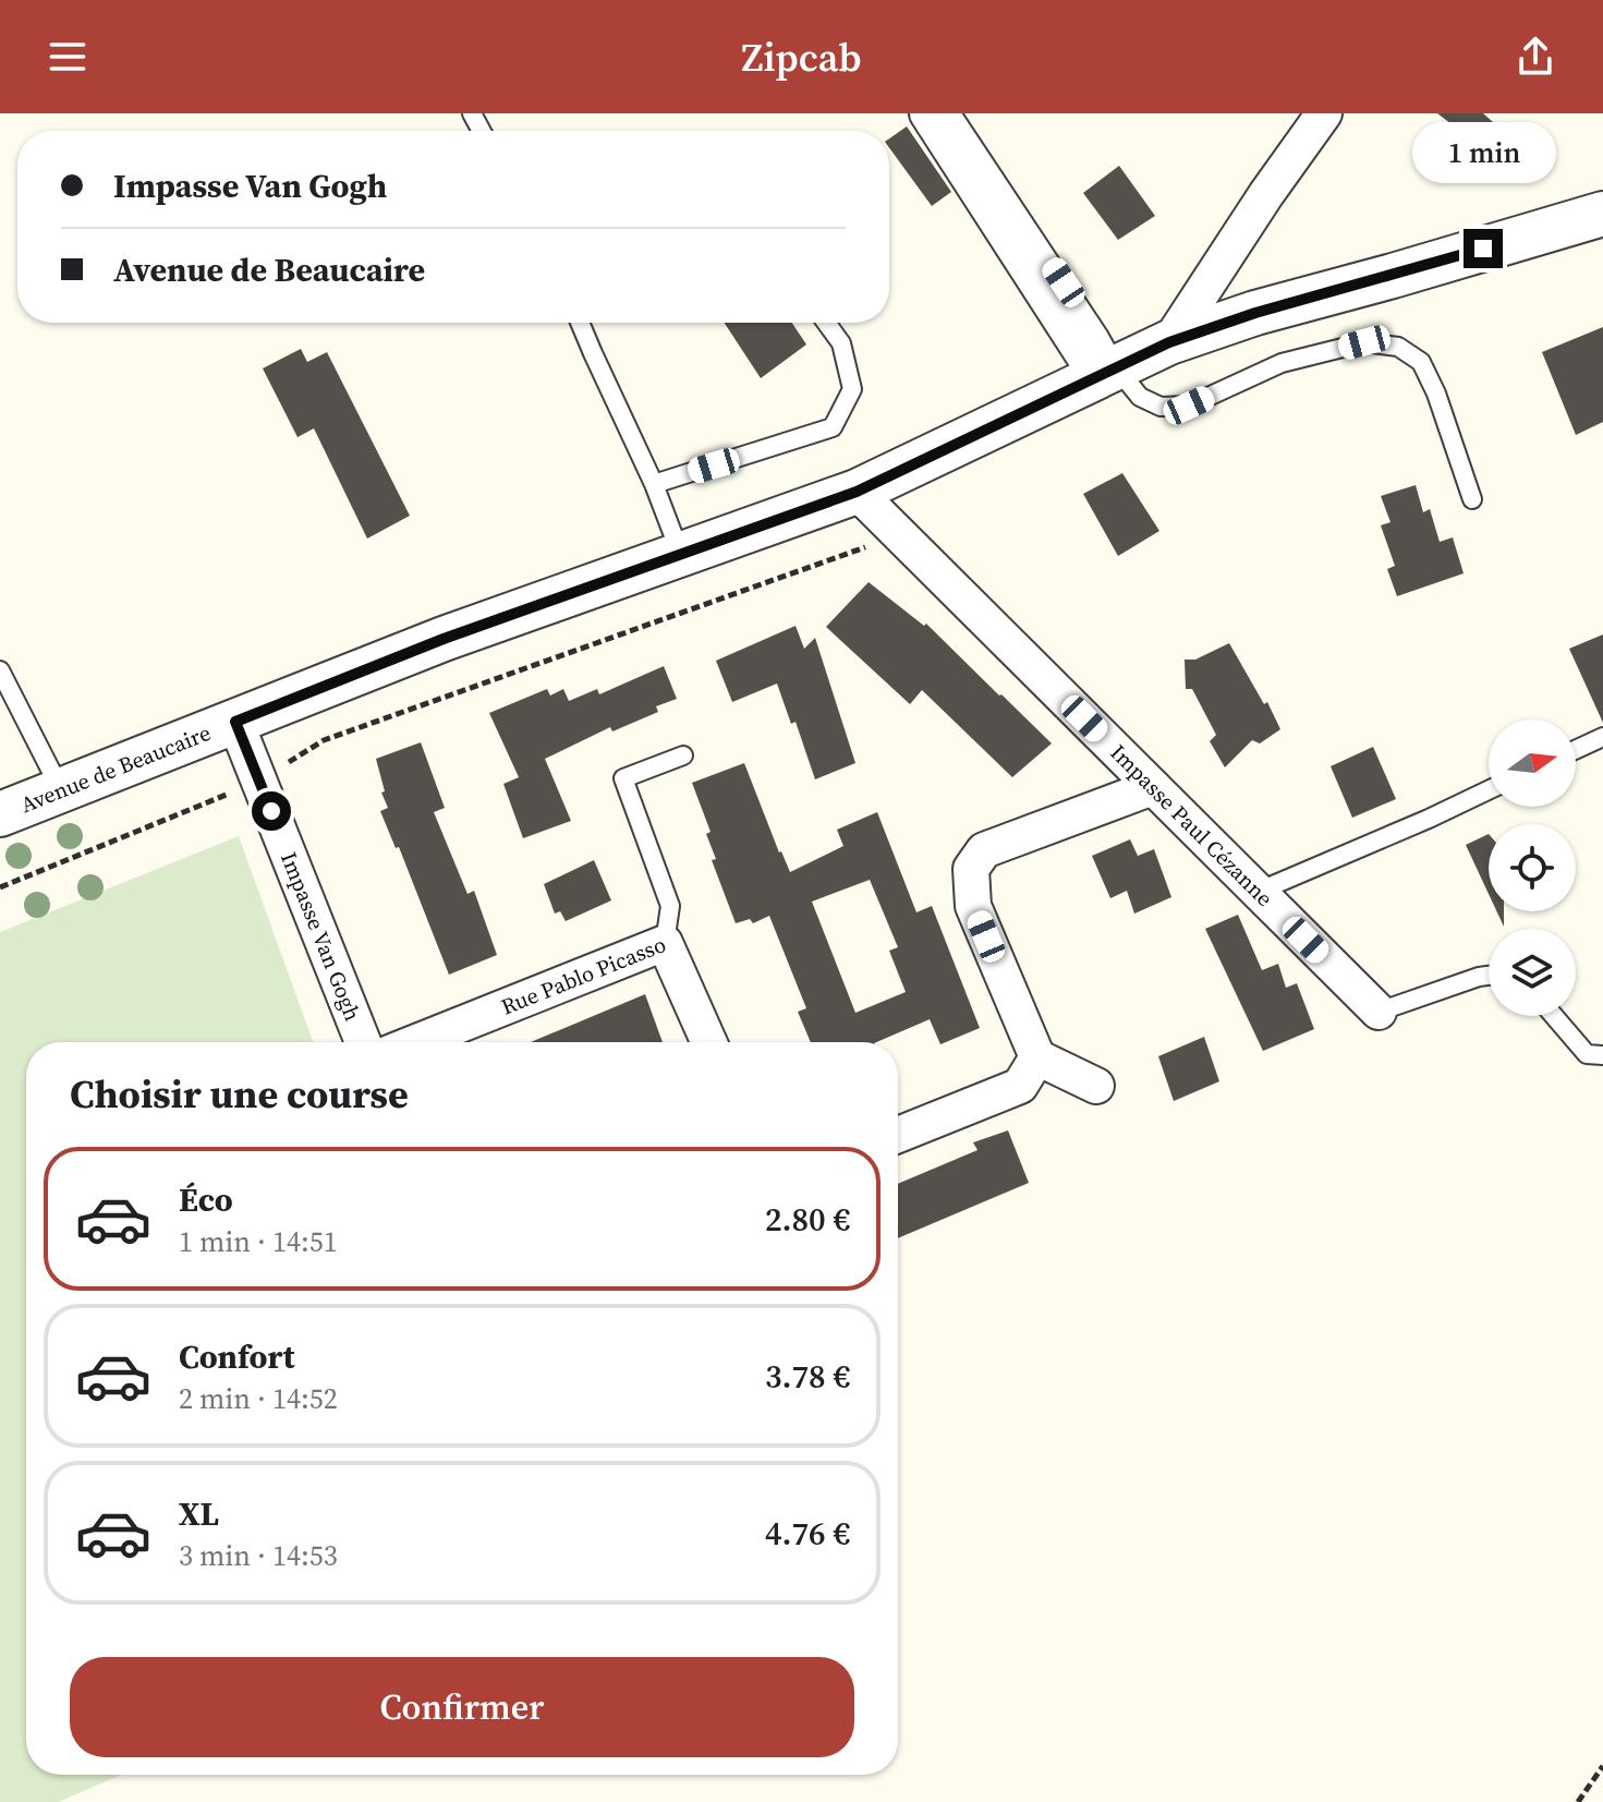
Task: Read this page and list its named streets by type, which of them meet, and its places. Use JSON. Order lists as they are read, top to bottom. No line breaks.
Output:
{"streets":{"street":["Avenue de Beaucaire","Impasse Paul Cézanne","Impasse Van Gogh","Rue Pablo Picasso"]},"crossings":[["Avenue de Beaucaire","Impasse Paul Cézanne"],["Avenue de Beaucaire","Impasse Van Gogh"]],"north":"right","page":{"header":"Zipcab","bubble":"1 min","banner":["Impasse Van Gogh","Avenue de Beaucaire"],"heading":"Choisir une course","list":[{"name":"Éco","note":"1 min · 14:51","value":"2.80 €"},{"name":"Confort","note":"2 min · 14:52","value":"3.78 €"},{"name":"XL","note":"3 min · 14:53","value":"4.76 €"}],"buttons":"Confirmer"}}
